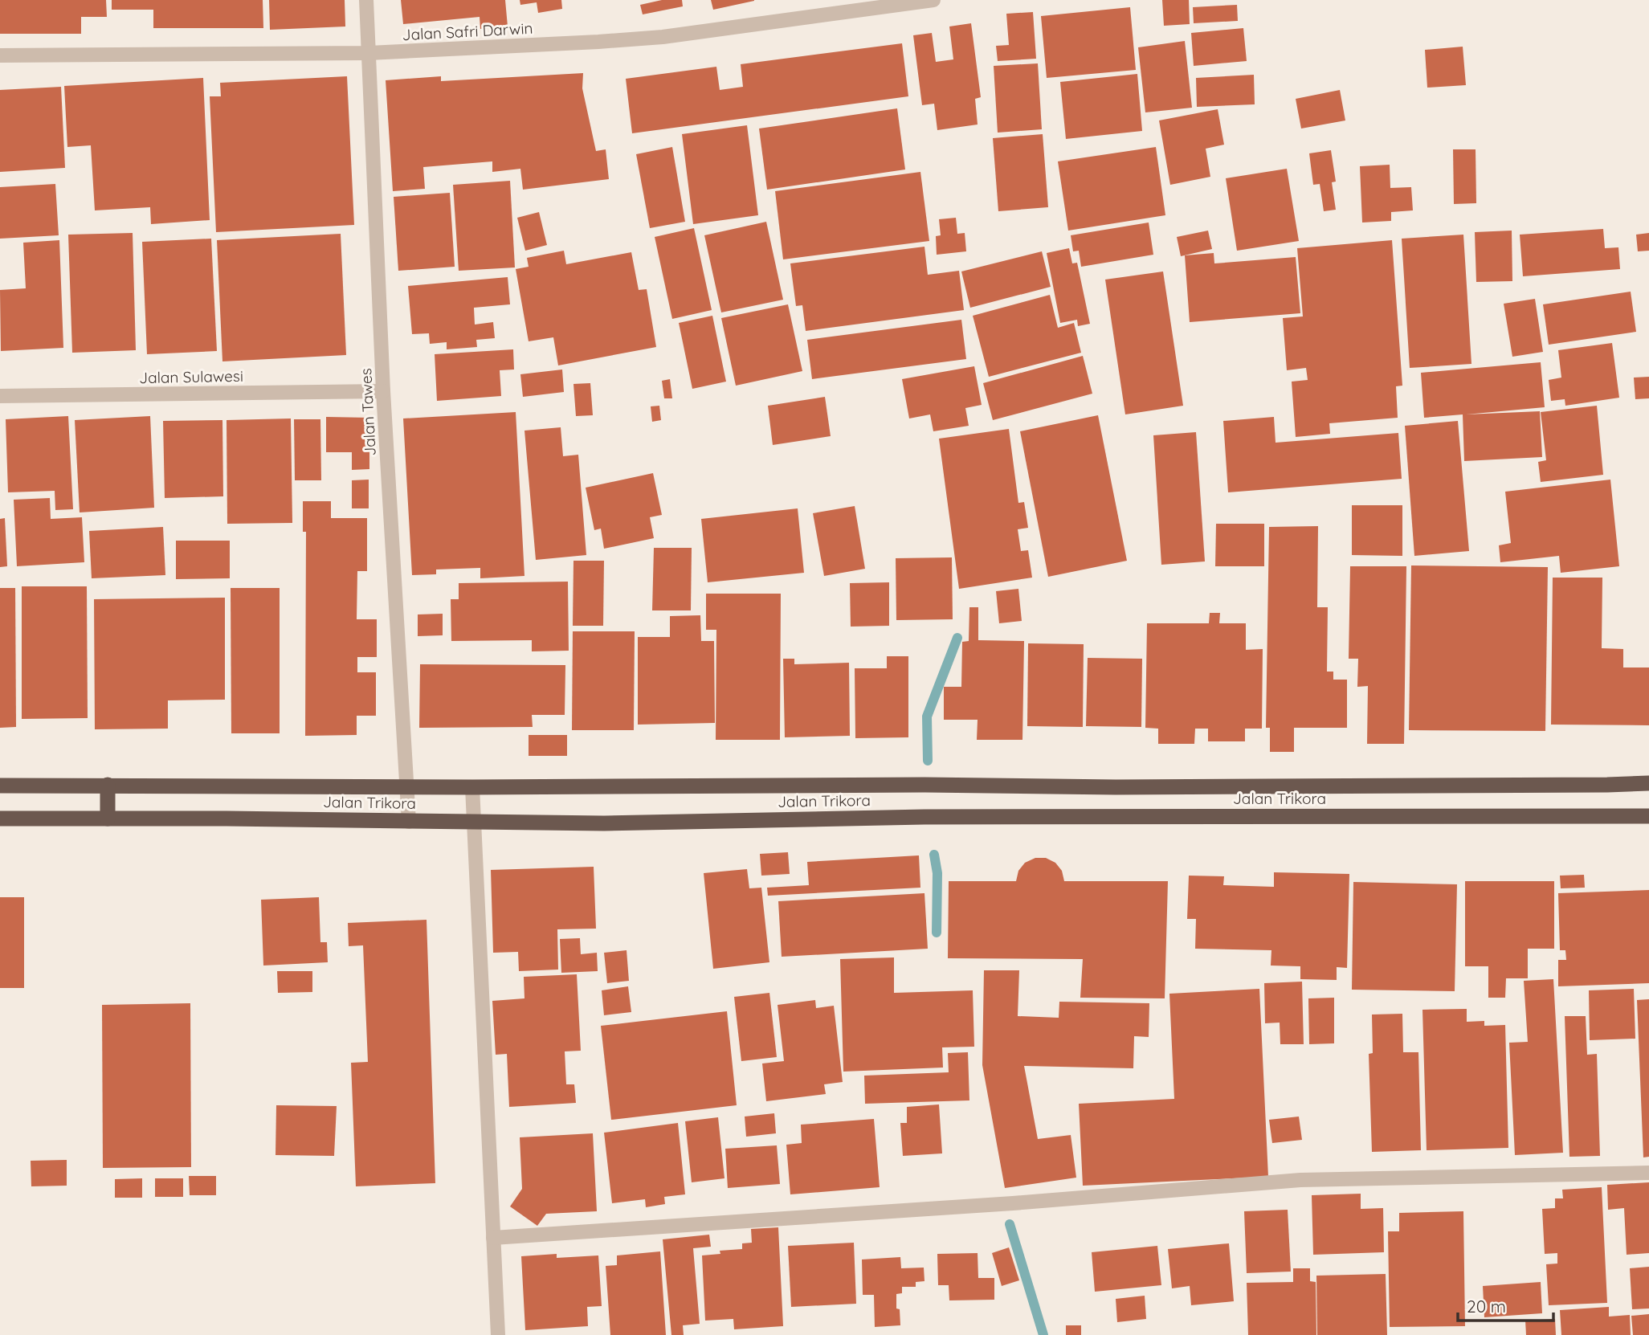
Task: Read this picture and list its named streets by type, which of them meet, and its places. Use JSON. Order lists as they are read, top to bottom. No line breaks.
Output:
{"streets":{"highway":["Jalan Trikora"],"street":["Jalan Safri Darwin","Jalan Sulawesi","Jalan Tawes"]},"crossings":[["Jalan Safri Darwin","Jalan Tawes"],["Jalan Sulawesi","Jalan Tawes"],["Jalan Tawes","Jalan Trikora"]],"scale_bar":"20 m"}
